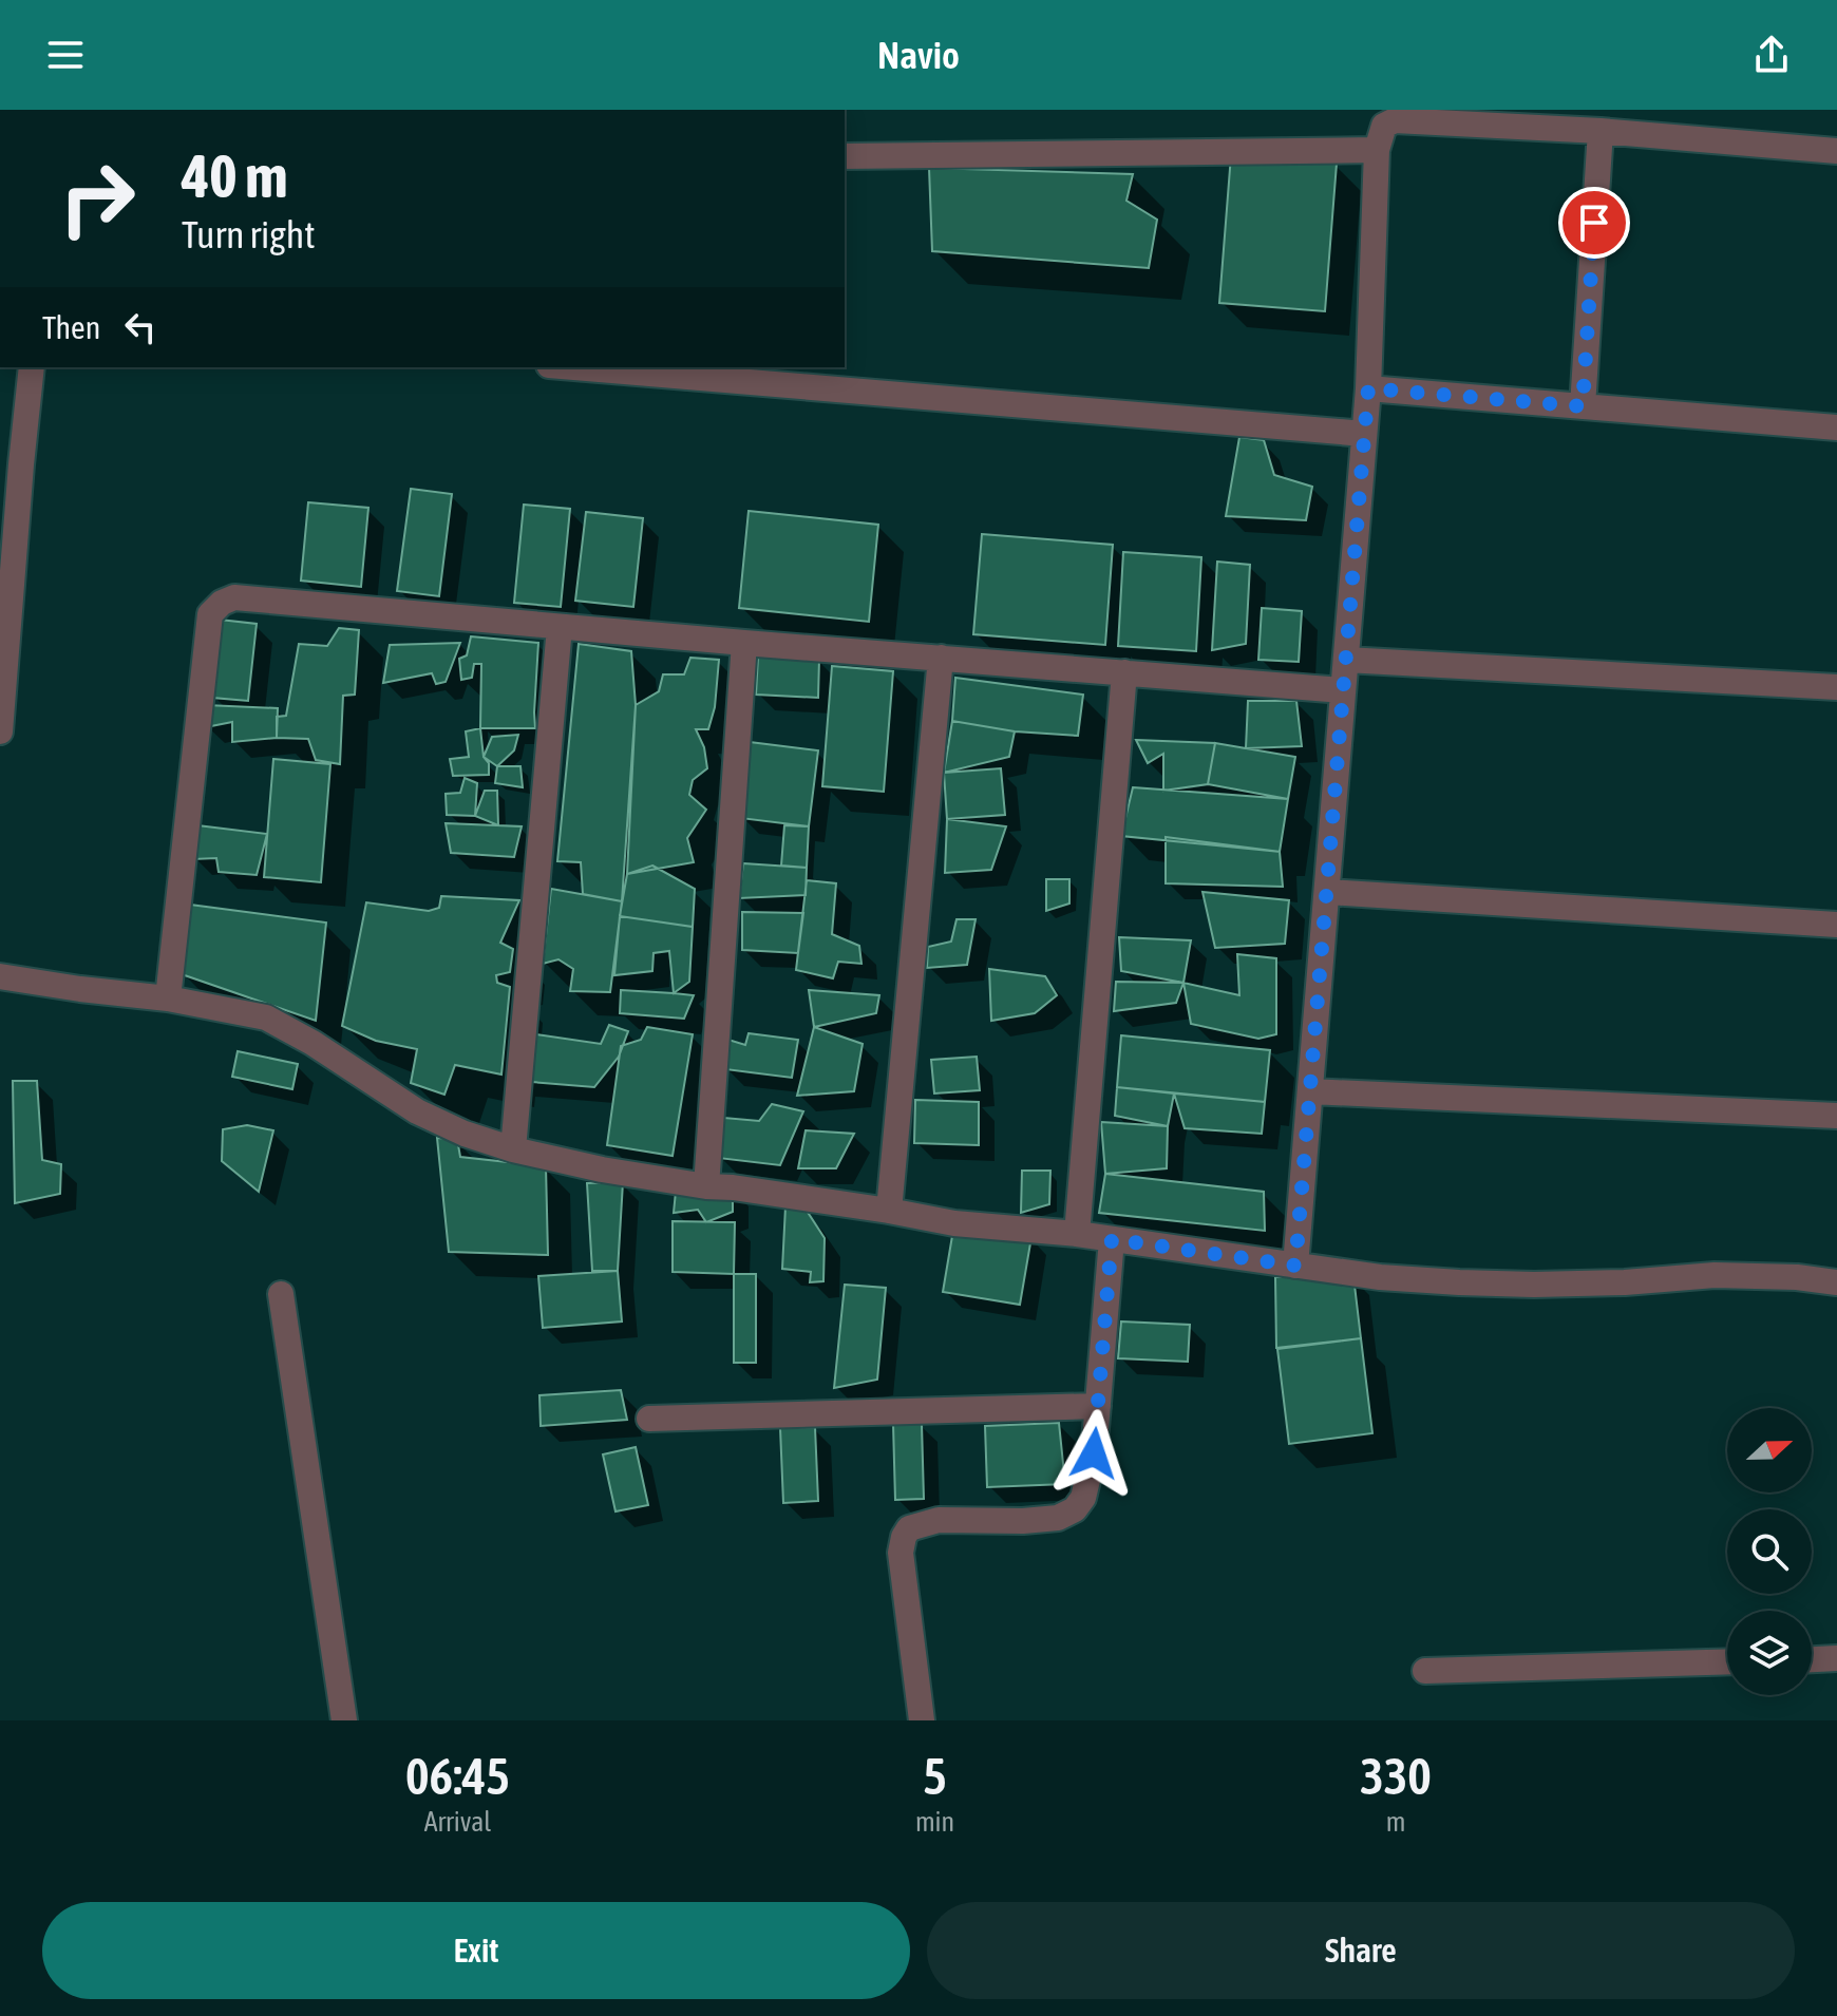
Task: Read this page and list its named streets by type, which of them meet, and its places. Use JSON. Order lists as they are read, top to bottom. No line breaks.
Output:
{"north":"right","page":{"header":"Navio","turn":["40 m","Turn right"],"then":"Then","eta":["06:45","Arrival","5","min","330","m"],"buttons":["Exit","Share"]}}
